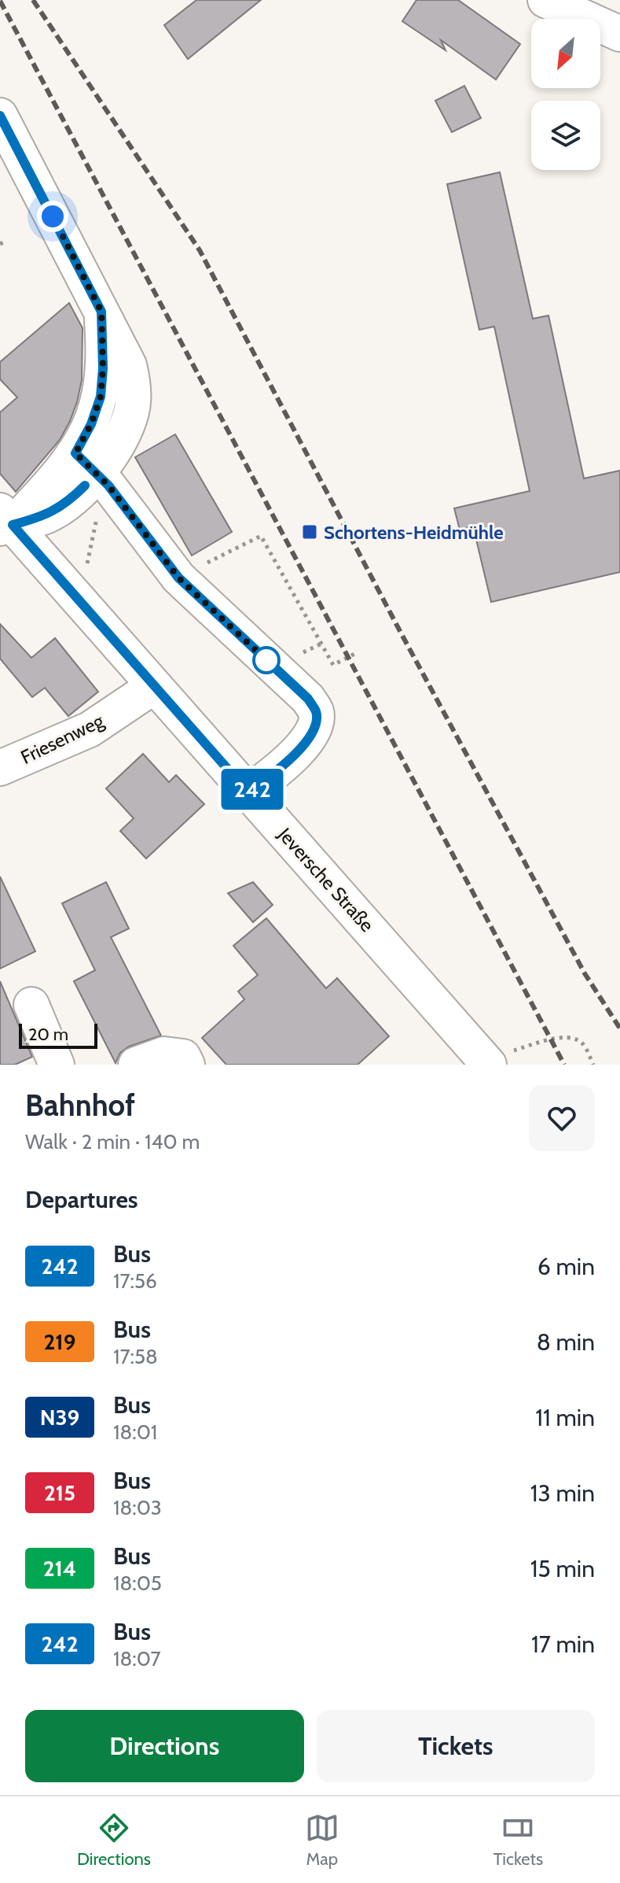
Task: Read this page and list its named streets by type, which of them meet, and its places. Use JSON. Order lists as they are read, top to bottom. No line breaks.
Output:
{"streets":{"street":["Friesenweg","Jeversche Straße"]},"crossings":[["Friesenweg","Jeversche Straße"]],"places":{"transit":["Schortens-Heidmühle"]},"lines":["bus line 242"],"scale_bar":"20 m","north":"bottom left","page":{"on_map":"242","scale":"20 m","heading":[["Bahnhof","Walk · 2 min · 140 m"],"Departures"],"list":[{"mark":"242","name":"Bus","note":"17:56","value":"6 min"},{"mark":"219","name":"Bus","note":"17:58","value":"8 min"},{"mark":"N39","name":"Bus","note":"18:01","value":"11 min"},{"mark":"215","name":"Bus","note":"18:03","value":"13 min"},{"mark":"214","name":"Bus","note":"18:05","value":"15 min"},{"mark":"242","name":"Bus","note":"18:07","value":"17 min"}],"buttons":["Directions","Tickets"],"tabs":["Directions","Map","Tickets"]}}
